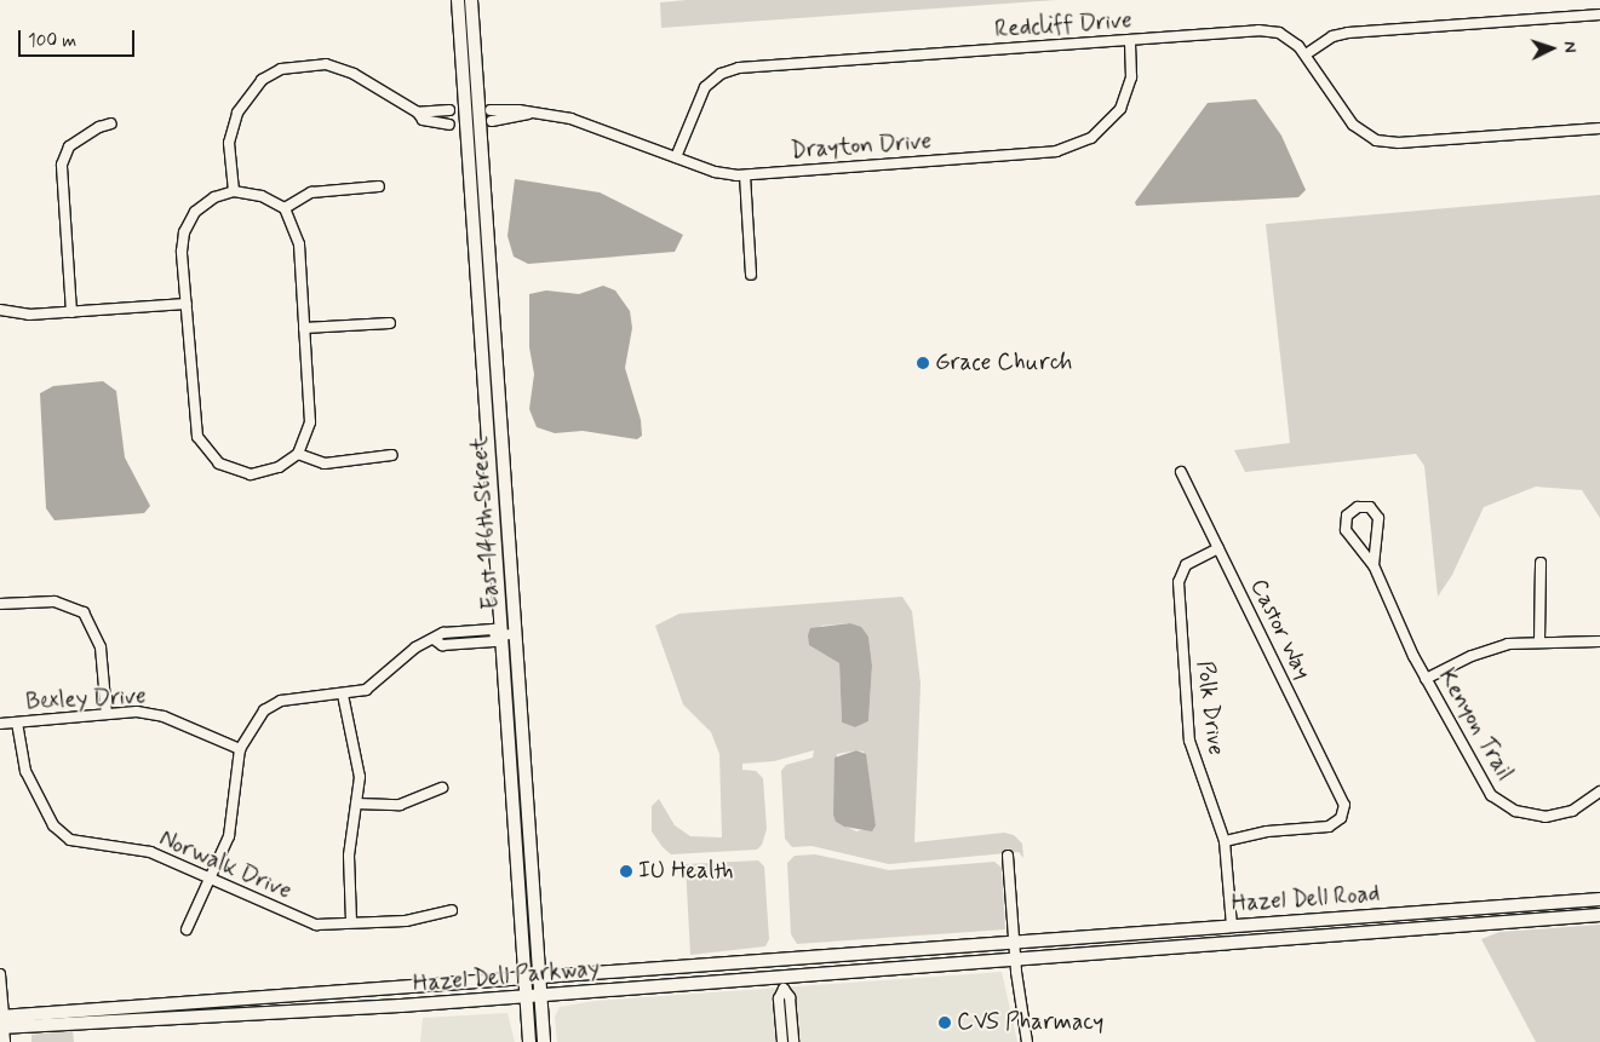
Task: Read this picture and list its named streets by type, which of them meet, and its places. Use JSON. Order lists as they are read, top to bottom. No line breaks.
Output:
{"streets":{"main road":["East 146th Street","Hazel Dell Road","Hazel Dell Parkway"],"street":["Redcliff Drive","Drayton Drive","Castor Way","Bexley Drive","Polk Drive","Kenyon Trail","Norwalk Drive"]},"crossings":[["Redcliff Drive","Drayton Drive"],["East 146th Street","Hazel Dell Parkway"],["Castor Way","Polk Drive"],["Bexley Drive","Norwalk Drive"],["Polk Drive","Hazel Dell Road"],["Hazel Dell Road","Hazel Dell Parkway"]],"places":["Grace Church","IU Health","CVS Pharmacy"],"scale_bar":"100 m","north":"right"}
